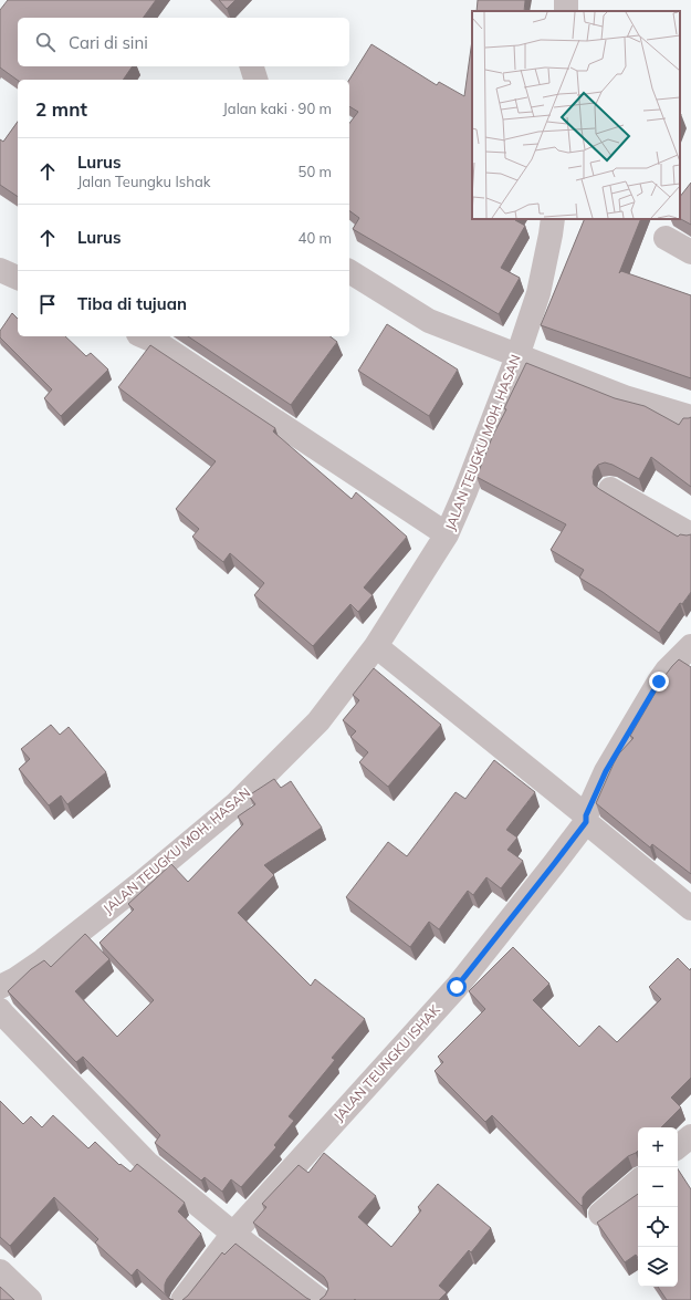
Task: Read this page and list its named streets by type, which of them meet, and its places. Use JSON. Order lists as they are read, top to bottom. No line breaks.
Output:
{"streets":{"street":["JALAN TEUGKU MOH. HASAN","JALAN TEUNGKU ISHAK"]},"page":{"search":"Cari di sini","heading":["2 mnt","Jalan kaki · 90 m"],"list":[["Lurus","Jalan Teungku Ishak","50 m"],["Lurus","40 m"],"Tiba di tujuan"],"map_buttons":["+","−"]}}
